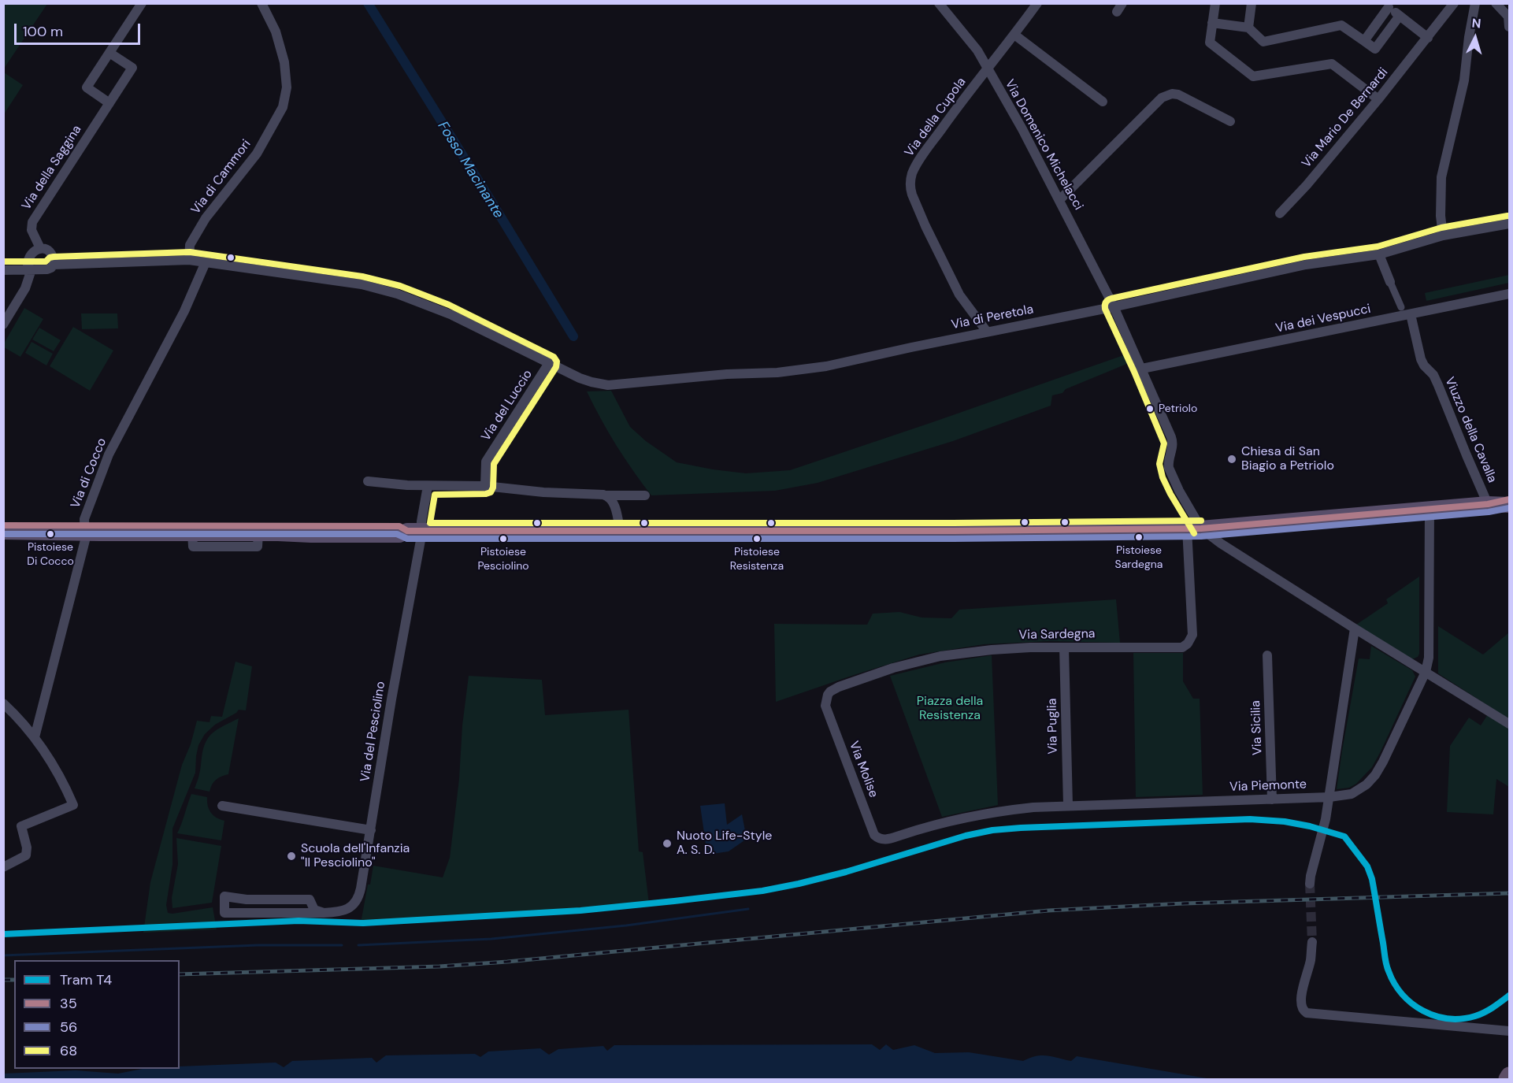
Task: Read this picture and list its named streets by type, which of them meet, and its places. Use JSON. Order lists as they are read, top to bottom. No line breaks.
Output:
{"streets":{"street":["Via della Cupola","Via Mario De Bernardi","Via Domenico Michelacci","Via della Saggina","Via di Cammori","Via di Peretola","Via dei Vespucci","Via del Luccio","Viuzzo della Cavalla","Via di Cocco","Via Sardegna","Via Puglia","Via Sicilia","Via del Pesciolino","Via Molise","Via Piemonte"]},"crossings":[["Via della Cupola","Via Domenico Michelacci"],["Via della Cupola","Via di Peretola"],["Via Domenico Michelacci","Via di Peretola"],["Via Domenico Michelacci","Via dei Vespucci"],["Via Domenico Michelacci","Via Sardegna"],["Via della Saggina","Via di Peretola"],["Via di Cammori","Via di Peretola"],["Via di Peretola","Via del Luccio"],["Via di Peretola","Via di Cocco"],["Via dei Vespucci","Viuzzo della Cavalla"],["Via Sardegna","Via Puglia"],["Via Sardegna","Via Molise"],["Via Puglia","Via Piemonte"],["Via Sicilia","Via Piemonte"],["Via Molise","Via Piemonte"]],"water":["Fosso Macinante"],"parks":["Piazza della Resistenza"],"places":["Petriolo","Chiesa di San Biagio a Petriolo","Pistoiese Di Cocco","Pistoiese Sardegna","Pistoiese Pesciolino","Pistoiese Resistenza","Nuoto Life-Style A. S. D.","Scuola dell'Infanzia \"Il Pesciolino\""],"lines":["transit line 68","transit line 35","transit line 56","tram line T4"],"legend":["Tram T4","35","56","68"],"scale_bar":"100 m","north":"top"}
